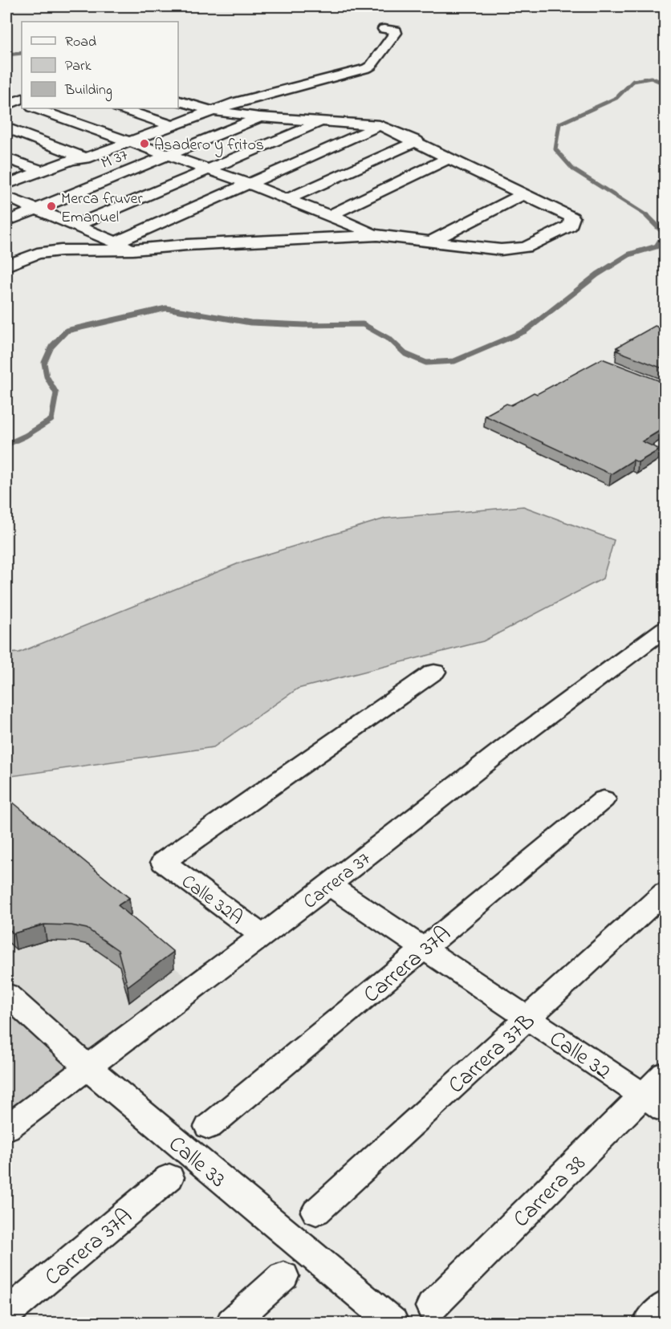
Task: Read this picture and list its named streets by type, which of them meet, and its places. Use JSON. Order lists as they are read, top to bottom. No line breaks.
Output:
{"streets":{"street":["M 37","Carrera 37","Calle 32A","Carrera 37A","Carrera 37B","Calle 32","Calle 33","Carrera 38"]},"crossings":[["Carrera 37","Calle 32A"],["Carrera 37","Calle 32"],["Carrera 37","Calle 33"],["Carrera 37A","Calle 32"],["Carrera 37B","Calle 32"],["Calle 32","Carrera 38"]],"places":["Asadero y fritos","Merca fruver Emanuel"],"legend":["Road","Park","Building"]}
